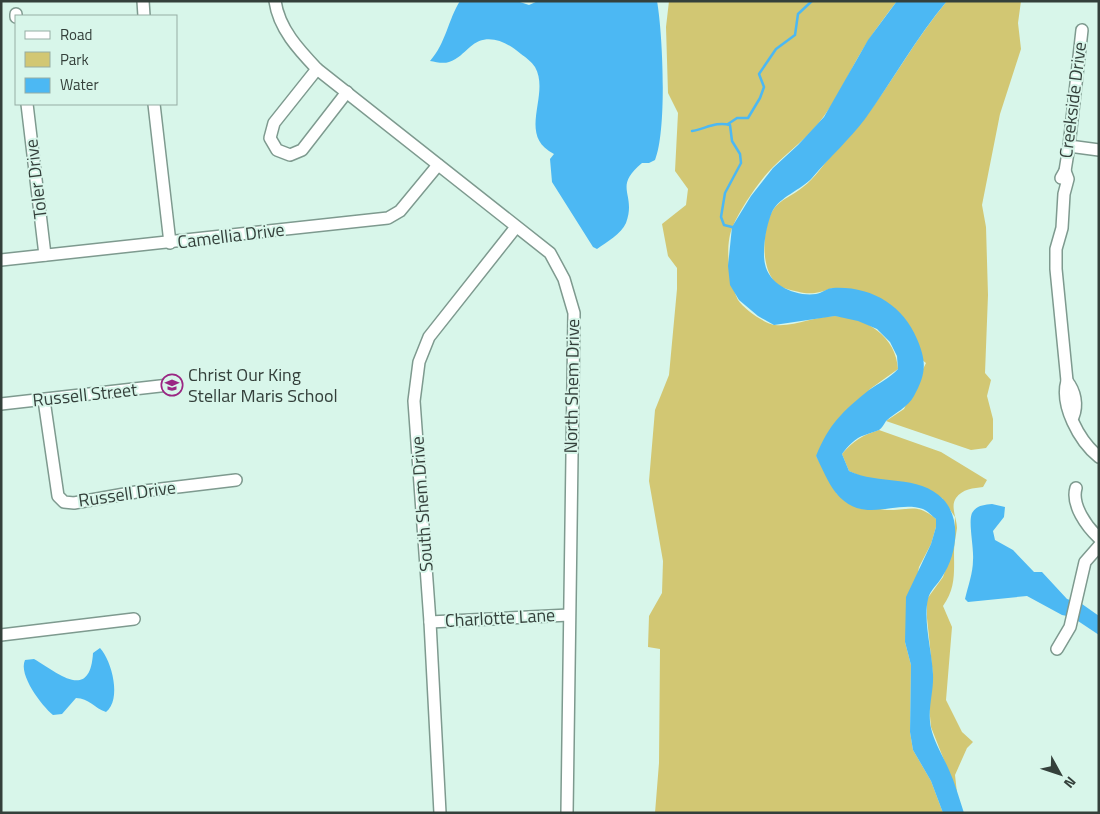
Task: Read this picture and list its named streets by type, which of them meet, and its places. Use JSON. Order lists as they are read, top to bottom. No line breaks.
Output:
{"streets":{"street":["Creekside Drive","Toler Drive","Camellia Drive","North Shem Drive","Russell Street","Russell Drive","South Shem Drive","Charlotte Lane"]},"crossings":[["Toler Drive","Camellia Drive"],["Camellia Drive","North Shem Drive"],["North Shem Drive","South Shem Drive"],["North Shem Drive","Charlotte Lane"],["Russell Street","Russell Drive"],["South Shem Drive","Charlotte Lane"]],"places":{"school or university":["Christ Our King Stellar Maris School"]},"legend":["Road","Park","Water"],"north":"bottom right"}
